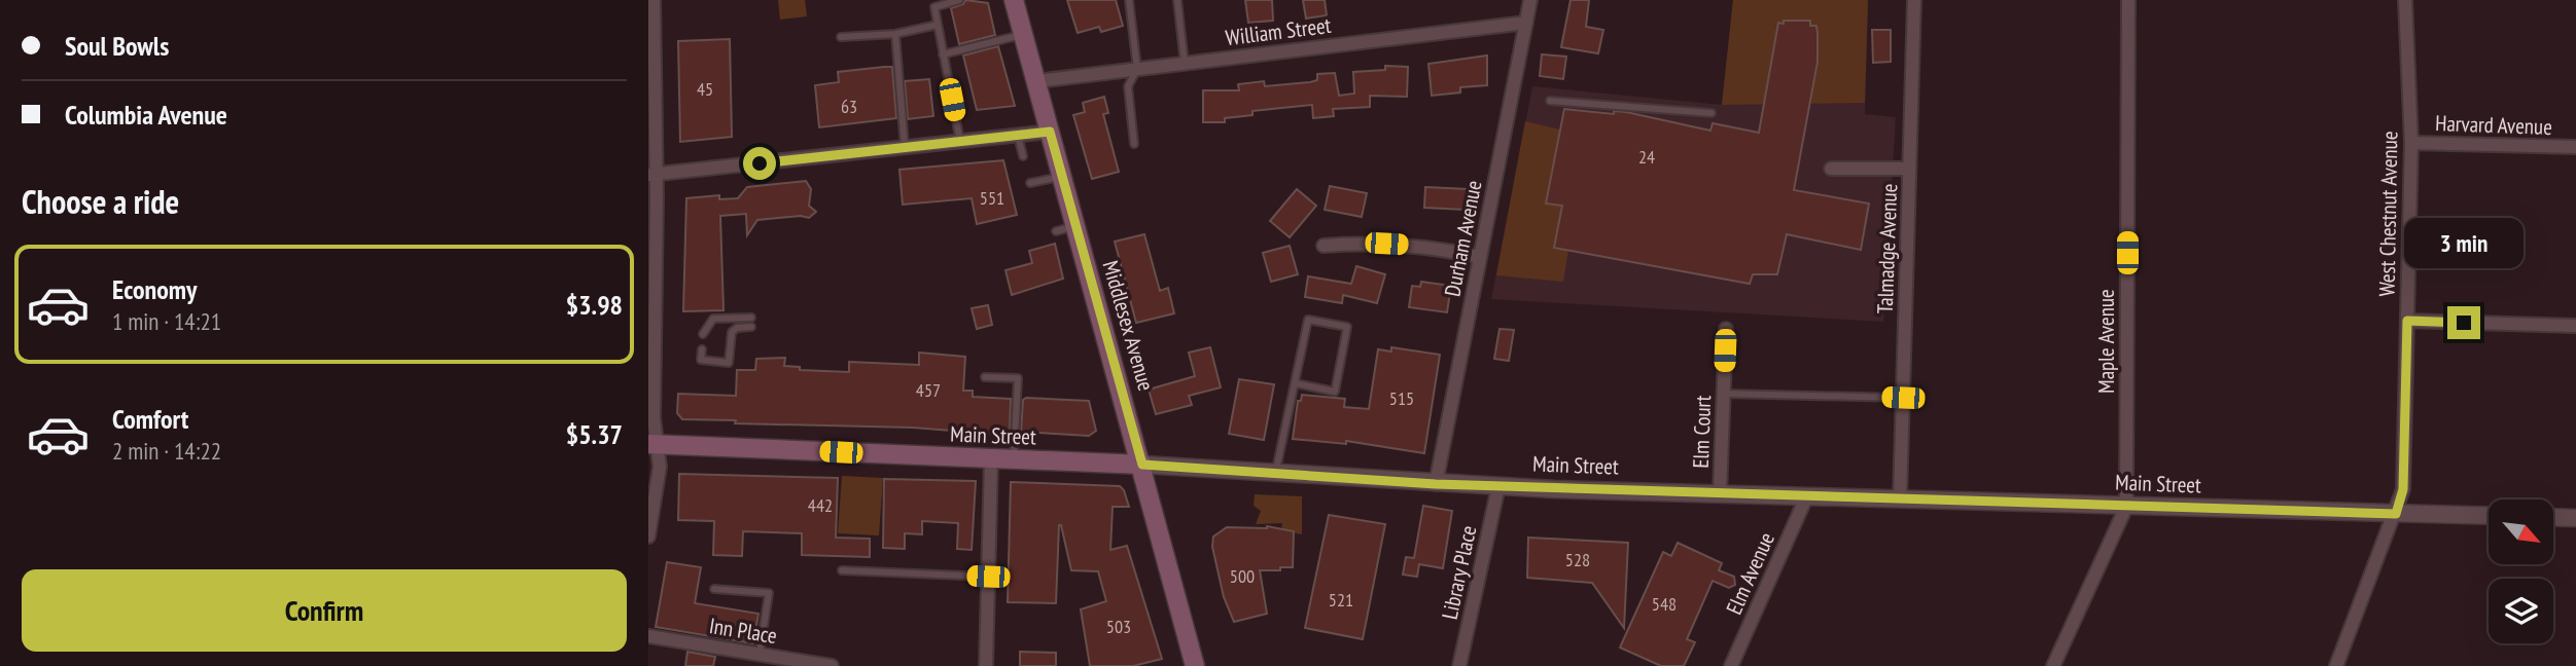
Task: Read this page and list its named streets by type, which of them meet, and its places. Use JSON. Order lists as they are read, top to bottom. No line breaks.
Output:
{"streets":{"main road":["Middlesex Avenue","Main Street"],"street":["William Street","Harvard Avenue","West Chestnut Avenue","Durham Avenue","Talmadge Avenue","Maple Avenue","Elm Court","Library Place","Elm Avenue","Inn Place"]},"crossings":[["William Street","Durham Avenue"],["William Street","Middlesex Avenue"],["Harvard Avenue","West Chestnut Avenue"],["West Chestnut Avenue","Main Street"],["Durham Avenue","Main Street"],["Talmadge Avenue","Main Street"],["Middlesex Avenue","Main Street"],["Maple Avenue","Main Street"],["Elm Court","Main Street"],["Main Street","Library Place"],["Main Street","Elm Avenue"]],"house_numbers":["45","63","24","551","457","515","442","528","500","521","548","503"],"north":"bottom right","page":{"banner":["Soul Bowls","Columbia Avenue"],"heading":"Choose a ride","bubble":"3 min","list":[{"name":"Economy","note":"1 min · 14:21","value":"$3.98"},{"name":"Comfort","note":"2 min · 14:22","value":"$5.37"}],"buttons":"Confirm"}}
